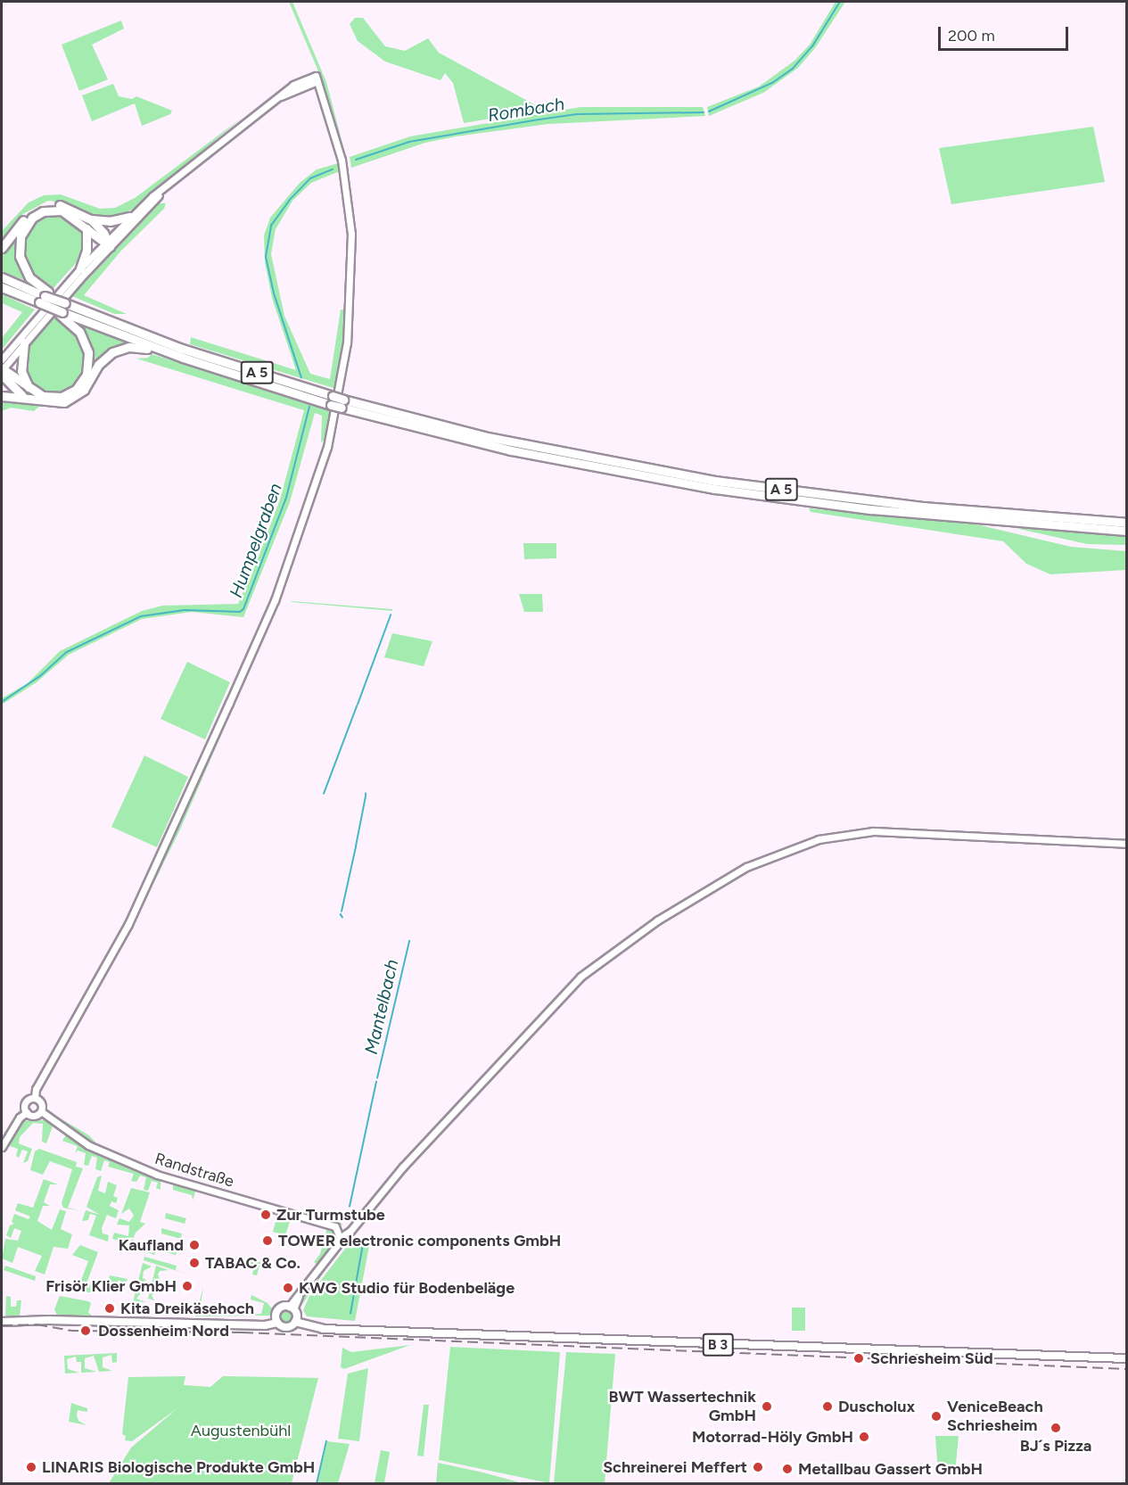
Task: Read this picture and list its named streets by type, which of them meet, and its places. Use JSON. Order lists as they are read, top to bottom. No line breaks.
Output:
{"streets":{"highway":["A 5"],"main road":["B 3"],"street":["Randstraße"]},"water":["Rombach","Humpelgraben","Mantelbach"],"parks":["Augustenbühl"],"places":["Zur Turmstube","TOWER electronic components GmbH","Kaufland","TABAC & Co.","Frisör Klier GmbH","KWG Studio für Bodenbeläge","Kita Dreikäsehoch","Dossenheim Nord","Schriesheim Süd","BWT Wassertechnik GmbH","Duscholux","VeniceBeach Schriesheim","BJ´s Pizza","Motorrad-Höly GmbH","LINARIS Biologische Produkte GmbH","Schreinerei Meffert","Metallbau Gassert GmbH"],"scale_bar":"200 m"}
